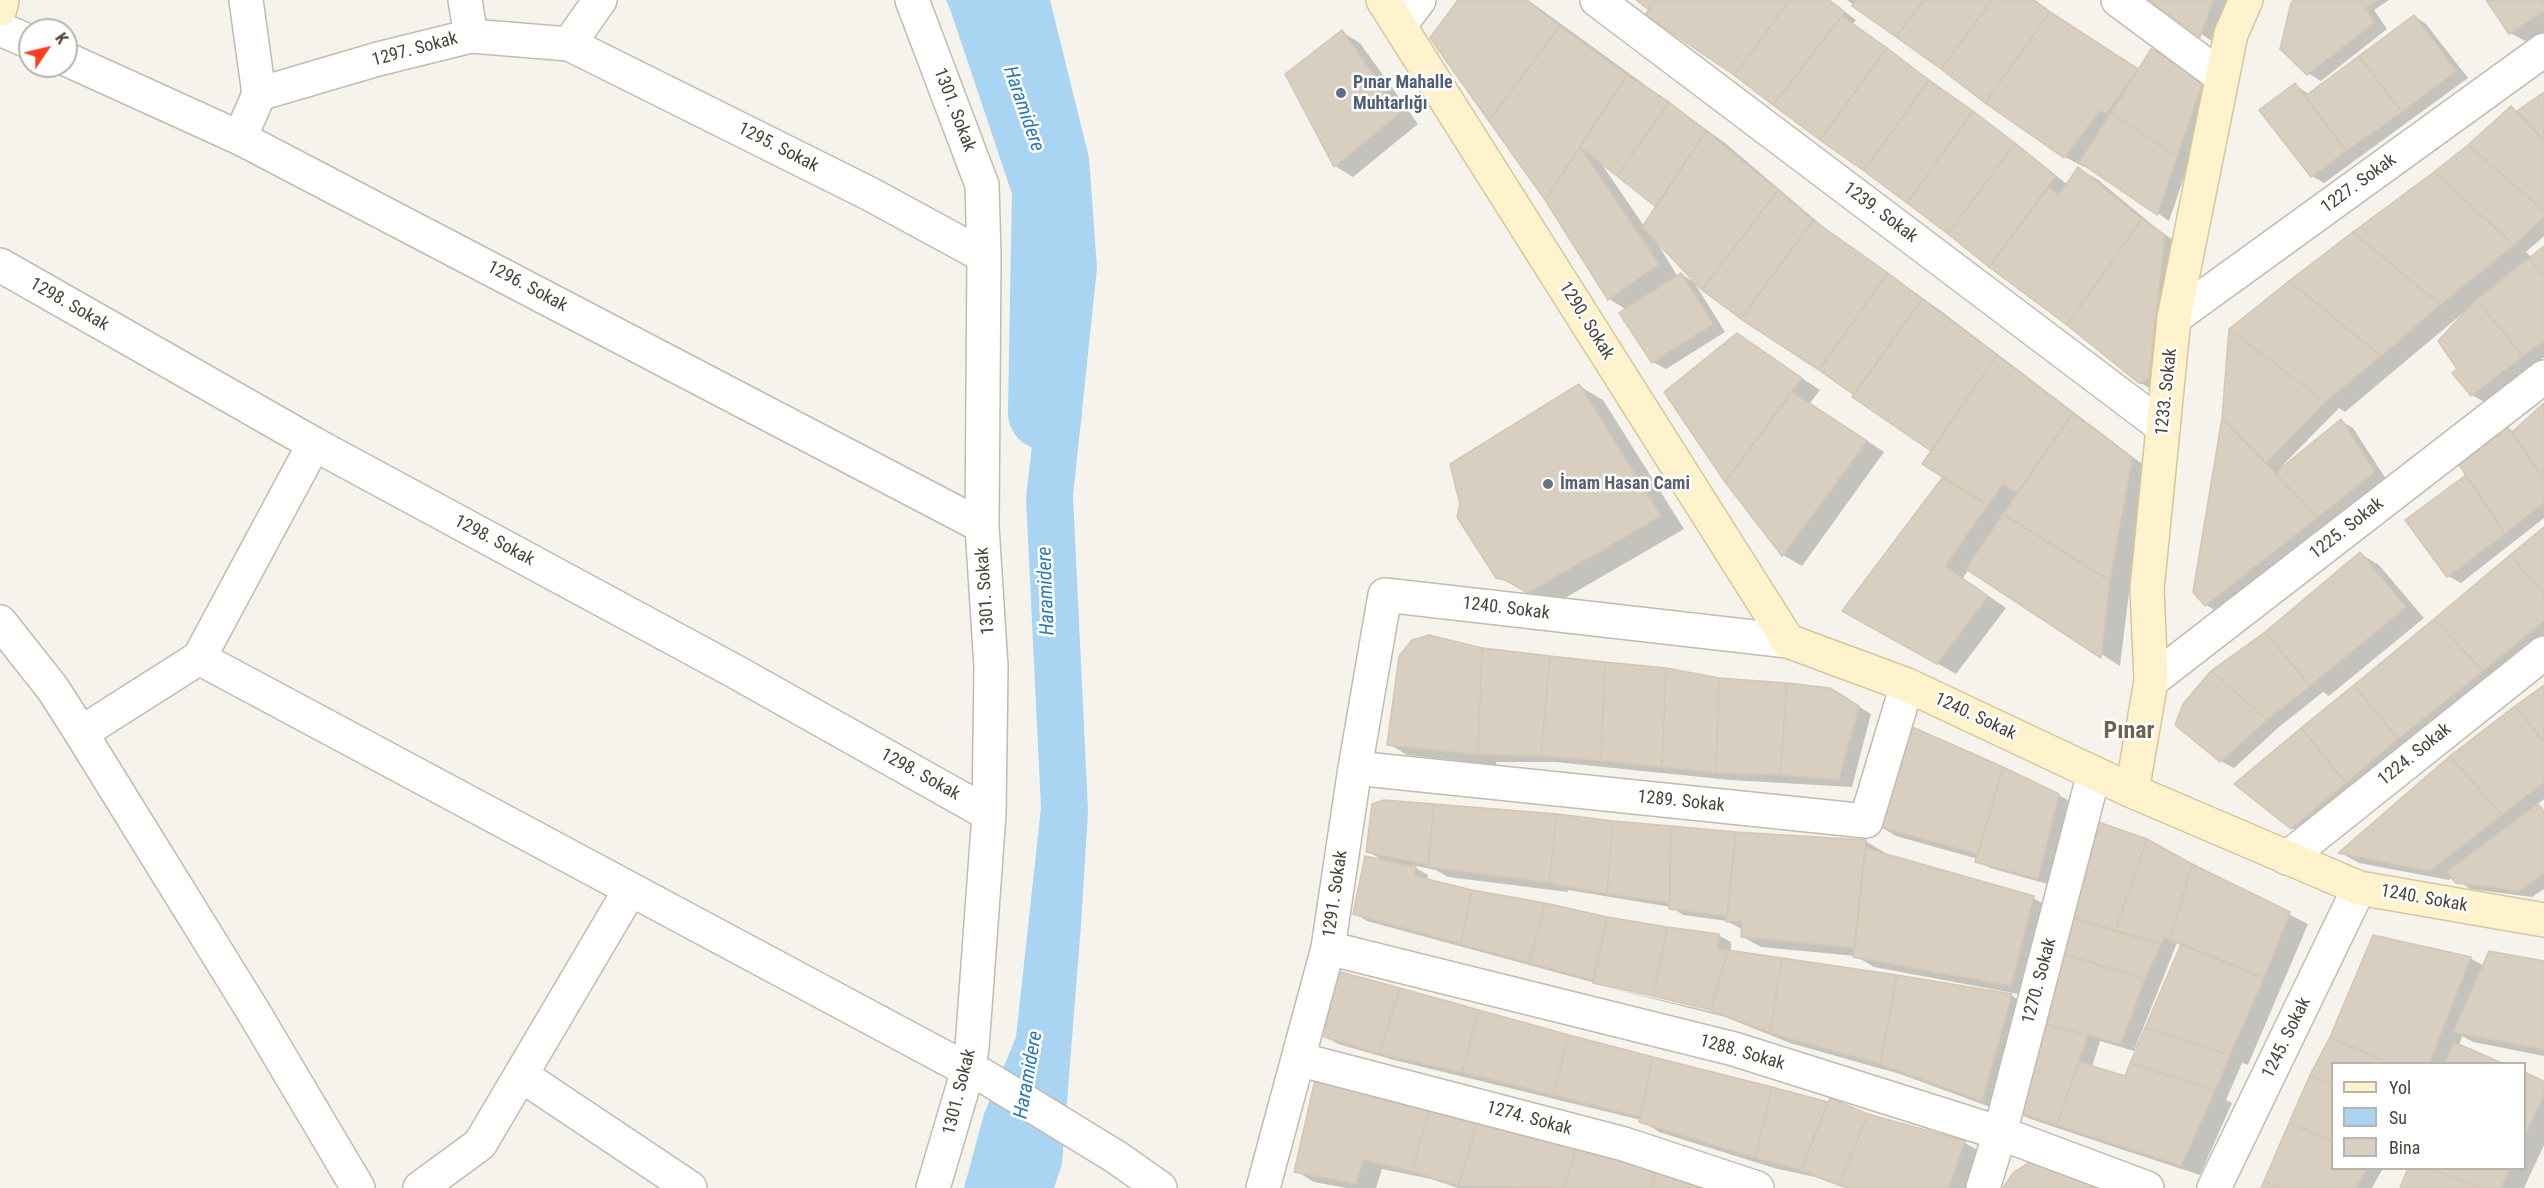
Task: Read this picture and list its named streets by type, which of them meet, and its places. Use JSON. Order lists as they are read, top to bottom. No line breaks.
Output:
{"streets":{"street":["1297. Sokak","1301. Sokak","1295. Sokak","1227. Sokak","1239. Sokak","1296. Sokak","1298. Sokak","1290. Sokak","1233. Sokak","1225. Sokak","1240. Sokak","1224. Sokak","1289. Sokak","1291. Sokak","1270. Sokak","1245. Sokak","1288. Sokak","1274. Sokak"]},"crossings":[["1297. Sokak","1295. Sokak"],["1301. Sokak","1295. Sokak"],["1301. Sokak","1296. Sokak"],["1301. Sokak","1298. Sokak"],["1227. Sokak","1233. Sokak"],["1239. Sokak","1233. Sokak"],["1290. Sokak","1240. Sokak"],["1233. Sokak","1225. Sokak"],["1233. Sokak","1240. Sokak"],["1240. Sokak","1224. Sokak"],["1240. Sokak","1289. Sokak"],["1240. Sokak","1291. Sokak"],["1240. Sokak","1270. Sokak"],["1240. Sokak","1245. Sokak"],["1289. Sokak","1291. Sokak"],["1291. Sokak","1288. Sokak"],["1291. Sokak","1274. Sokak"],["1270. Sokak","1288. Sokak"]],"districts":["Pınar"],"water":["Haramidere"],"places":["Pınar Mahalle Muhtarlığı","İmam Hasan Cami"],"legend":["Yol","Su","Bina"],"north":"top right"}
